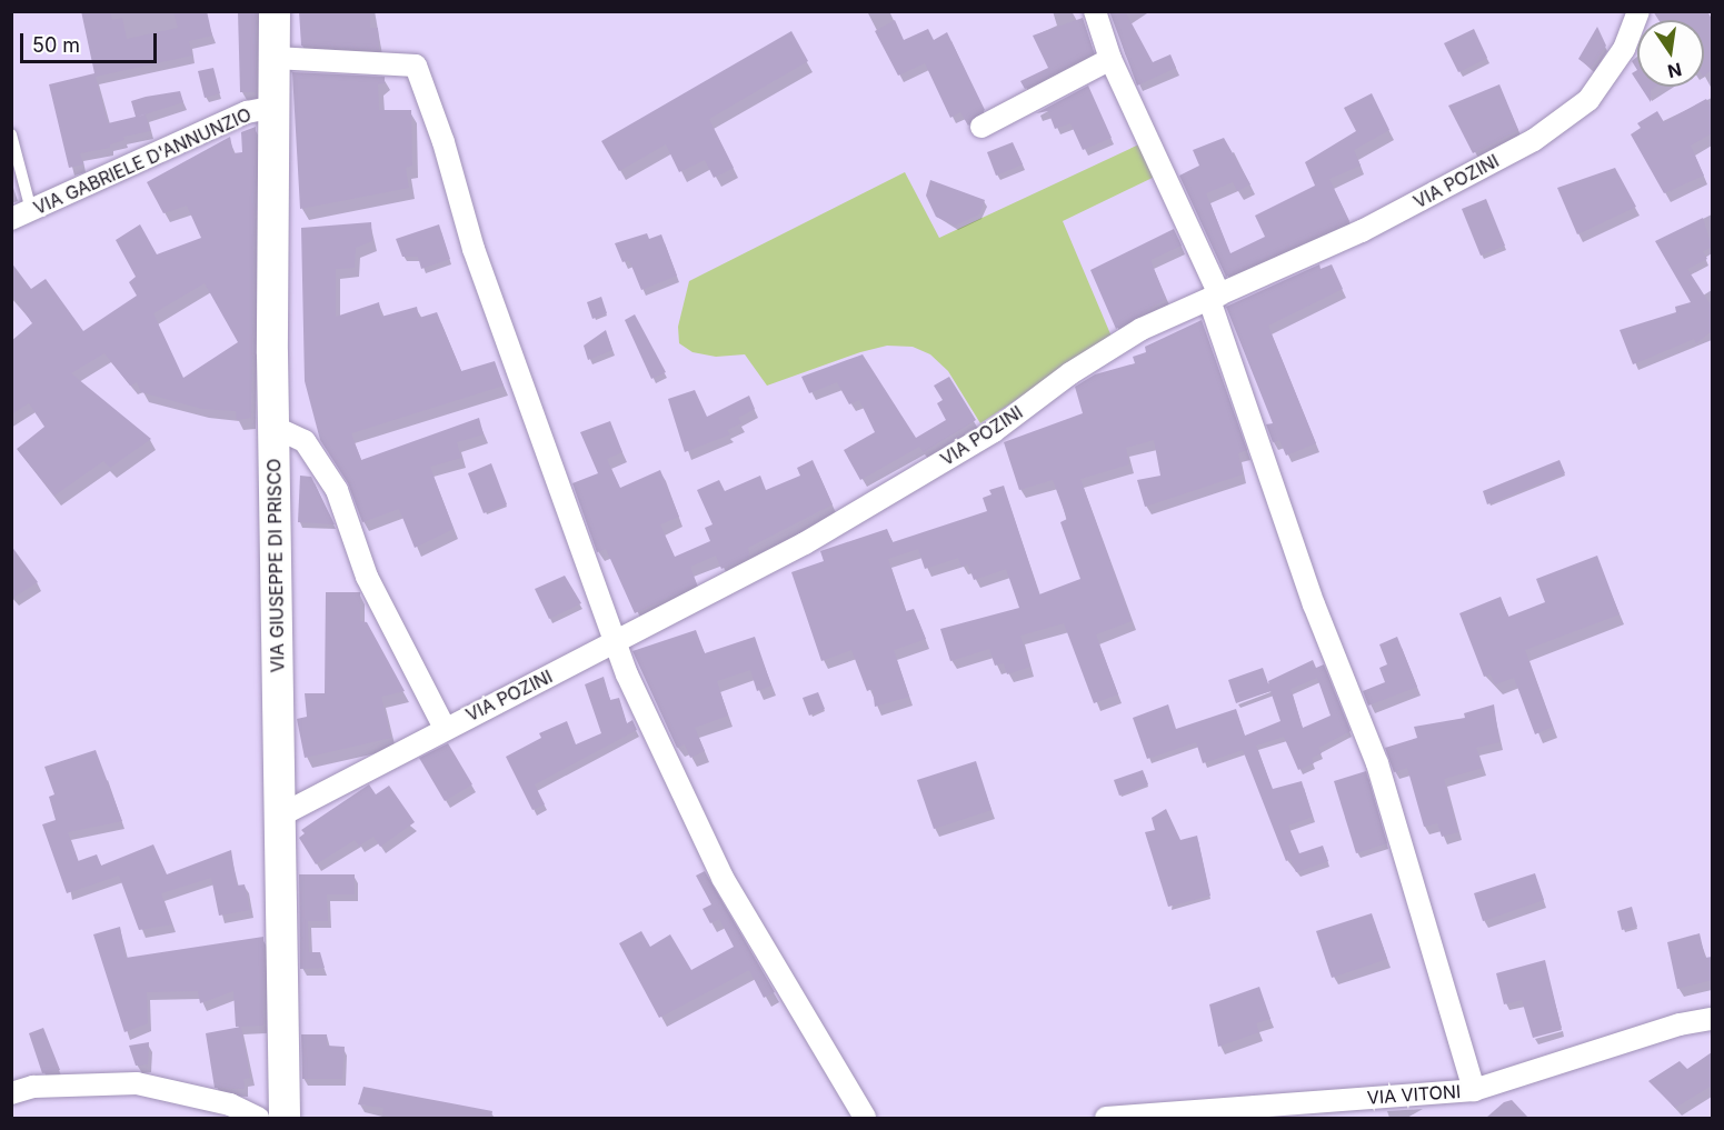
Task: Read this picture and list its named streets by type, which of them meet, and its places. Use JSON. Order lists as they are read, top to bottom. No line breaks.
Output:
{"streets":{"main road":["VIA GIUSEPPE DI PRISCO"],"street":["VIA GABRIELE D'ANNUNZIO","VIA POZINI","VIA VITONI"]},"crossings":[["VIA GABRIELE D'ANNUNZIO","VIA GIUSEPPE DI PRISCO"],["VIA POZINI","VIA GIUSEPPE DI PRISCO"]],"scale_bar":"50 m","north":"bottom"}
